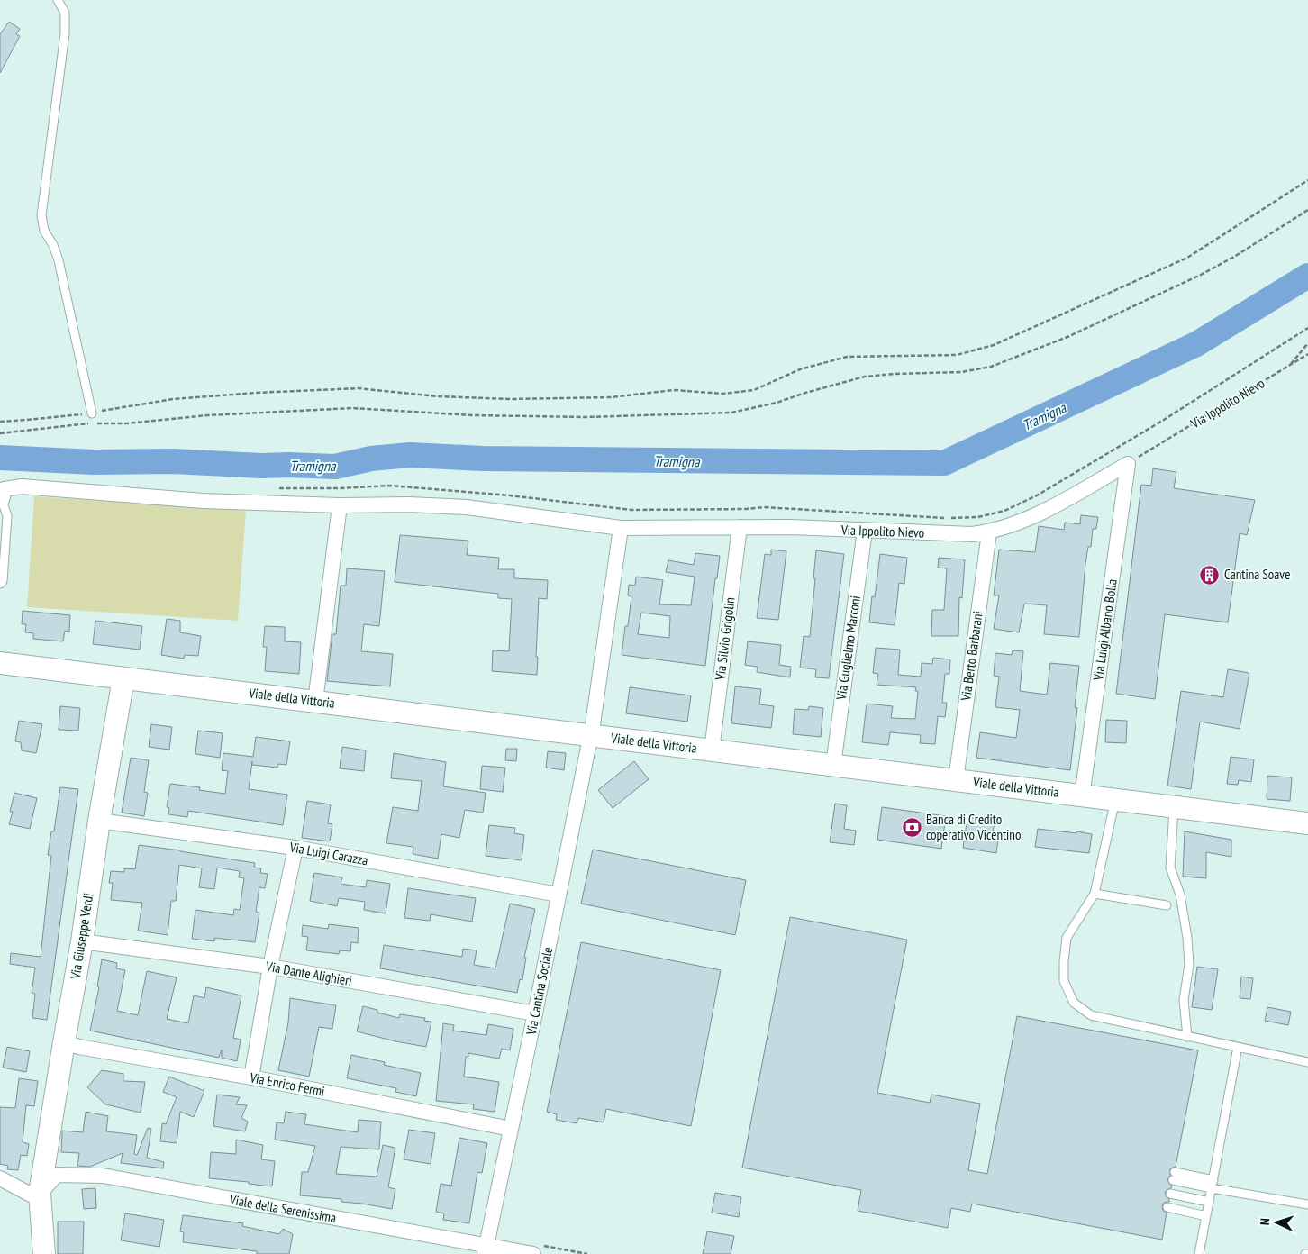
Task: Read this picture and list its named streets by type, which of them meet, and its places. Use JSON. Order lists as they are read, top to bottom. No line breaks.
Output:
{"streets":{"street":["Via Ippolito Nievo","Via Luigi Albano Bolla","Via Silvio Grigolin","Via Guglielmo Marconi","Via Berto Barbarani","Viale della Vittoria","Via Luigi Carazza","Via Giuseppe Verdi","Via Dante Alighieri","Via Cantina Sociale","Via Enrico Fermi","Viale della Serenissima"]},"crossings":[["Via Ippolito Nievo","Via Luigi Albano Bolla"],["Via Ippolito Nievo","Via Silvio Grigolin"],["Via Ippolito Nievo","Via Guglielmo Marconi"],["Via Ippolito Nievo","Via Berto Barbarani"],["Via Luigi Albano Bolla","Viale della Vittoria"],["Via Silvio Grigolin","Viale della Vittoria"],["Via Guglielmo Marconi","Viale della Vittoria"],["Via Berto Barbarani","Viale della Vittoria"],["Viale della Vittoria","Via Giuseppe Verdi"],["Viale della Vittoria","Via Cantina Sociale"],["Via Luigi Carazza","Via Giuseppe Verdi"],["Via Luigi Carazza","Via Cantina Sociale"],["Via Giuseppe Verdi","Via Dante Alighieri"],["Via Giuseppe Verdi","Via Enrico Fermi"],["Via Giuseppe Verdi","Viale della Serenissima"],["Via Dante Alighieri","Via Cantina Sociale"],["Via Cantina Sociale","Via Enrico Fermi"],["Via Cantina Sociale","Viale della Serenissima"]],"water":["Tramigna"],"places":{"building":["Cantina Soave"],"bank":["Banca di Credito coperativo Vicentino"]},"north":"left"}
